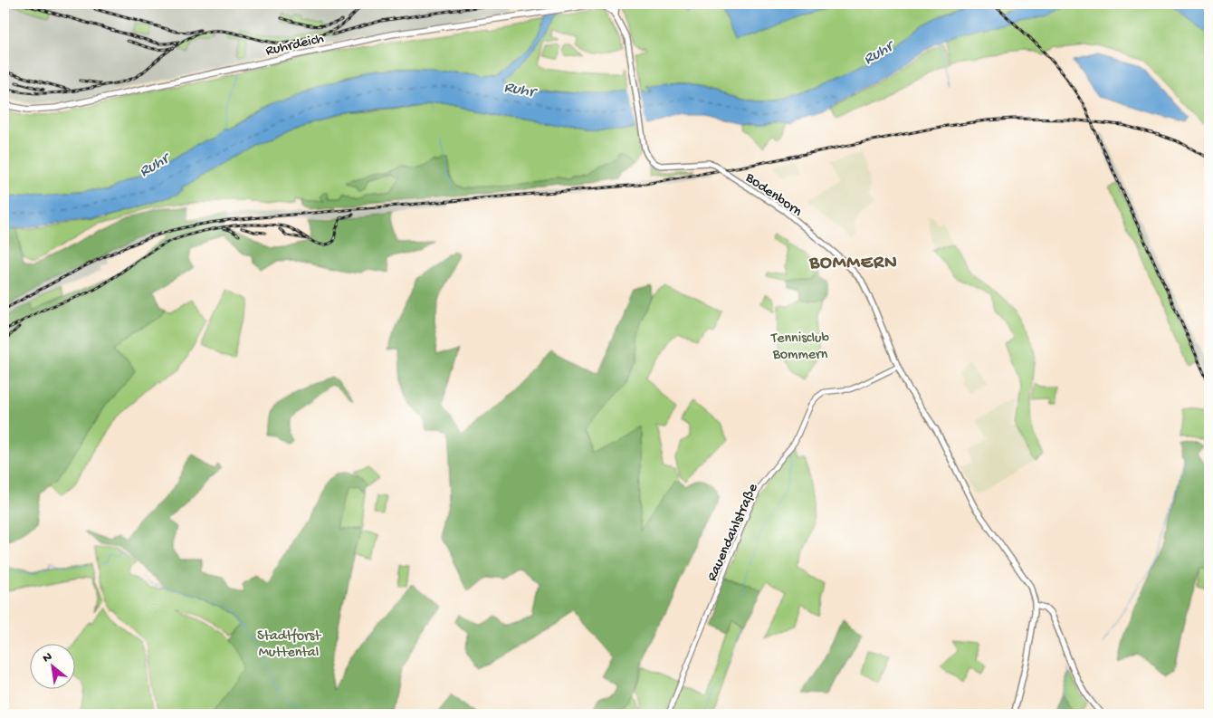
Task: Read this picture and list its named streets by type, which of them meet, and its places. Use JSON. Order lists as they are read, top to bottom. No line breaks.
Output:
{"streets":{"main road":["Ruhrdeich","Bodenborn"],"street":["Rauendahlstraße"]},"crossings":[["Bodenborn","Rauendahlstraße"]],"districts":["BOMMERN"],"water":["Ruhr"],"parks":["Tennisclub Bommern","Stadtforst Muttental"],"north":"top left"}
